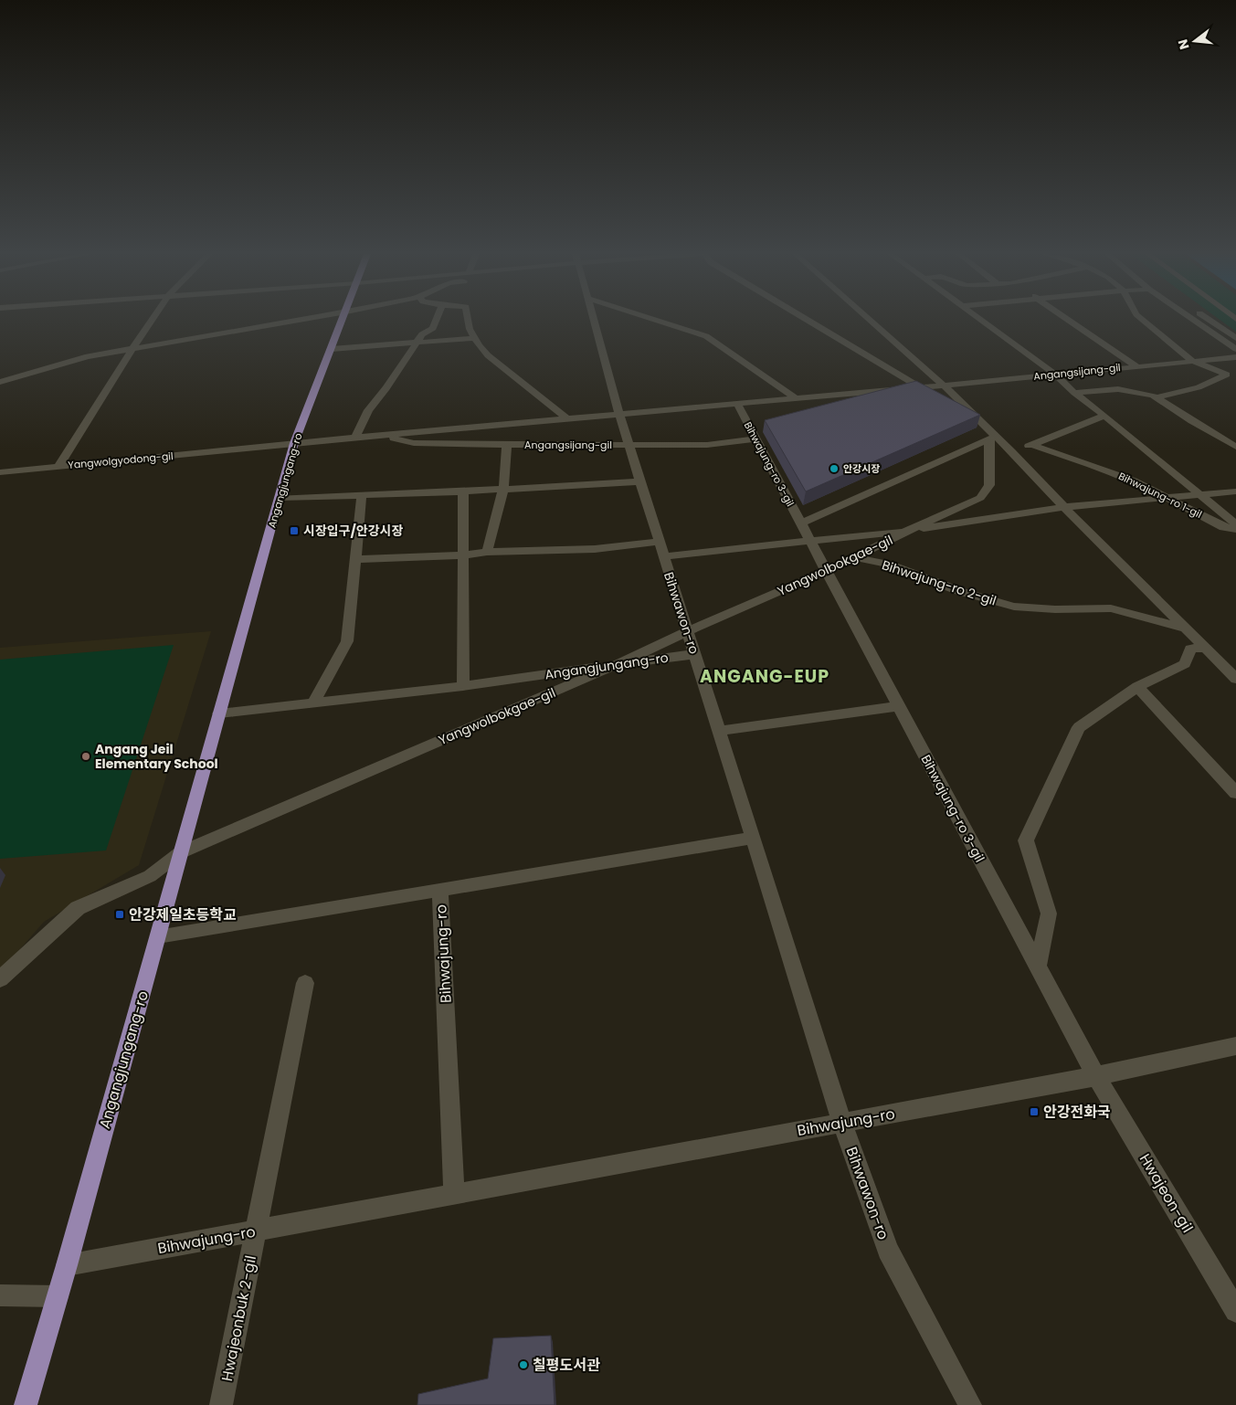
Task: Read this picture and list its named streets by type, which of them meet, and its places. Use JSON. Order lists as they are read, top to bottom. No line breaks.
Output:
{"streets":{"main road":["Angangjungang-ro"],"street":["Angangsijang-gil","Yangwolgyodong-gil","Bihwajung-ro 3-gil","Bihwajung-ro 1-gil","Yangwolbokgae-gil","Bihwajung-ro 2-gil","Bihwawon-ro","Bihwajung-ro","Hwajeon-gil","Hwajeonbuk 2-gil"]},"crossings":[["Angangsijang-gil","Yangwolgyodong-gil"],["Angangsijang-gil","Bihwajung-ro 3-gil"],["Angangsijang-gil","Angangjungang-ro"],["Angangsijang-gil","Bihwajung-ro 1-gil"],["Angangsijang-gil","Bihwajung-ro 2-gil"],["Angangsijang-gil","Bihwawon-ro"],["Yangwolgyodong-gil","Angangjungang-ro"],["Bihwajung-ro 3-gil","Yangwolbokgae-gil"],["Bihwajung-ro 3-gil","Bihwajung-ro"],["Bihwajung-ro 3-gil","Hwajeon-gil"],["Angangjungang-ro","Yangwolbokgae-gil"],["Angangjungang-ro","Bihwawon-ro"],["Angangjungang-ro","Bihwajung-ro"],["Yangwolbokgae-gil","Bihwajung-ro 2-gil"],["Yangwolbokgae-gil","Bihwawon-ro"],["Bihwawon-ro","Bihwajung-ro"],["Bihwajung-ro","Hwajeon-gil"],["Bihwajung-ro","Hwajeonbuk 2-gil"]],"districts":["ANGANG-EUP"],"places":{"other":["안강시장","Angang Jeil Elementary School","칠평도서관"],"transit":["시장입구/안강시장","안강제일초등학교","안강전화국"]},"north":"left"}
